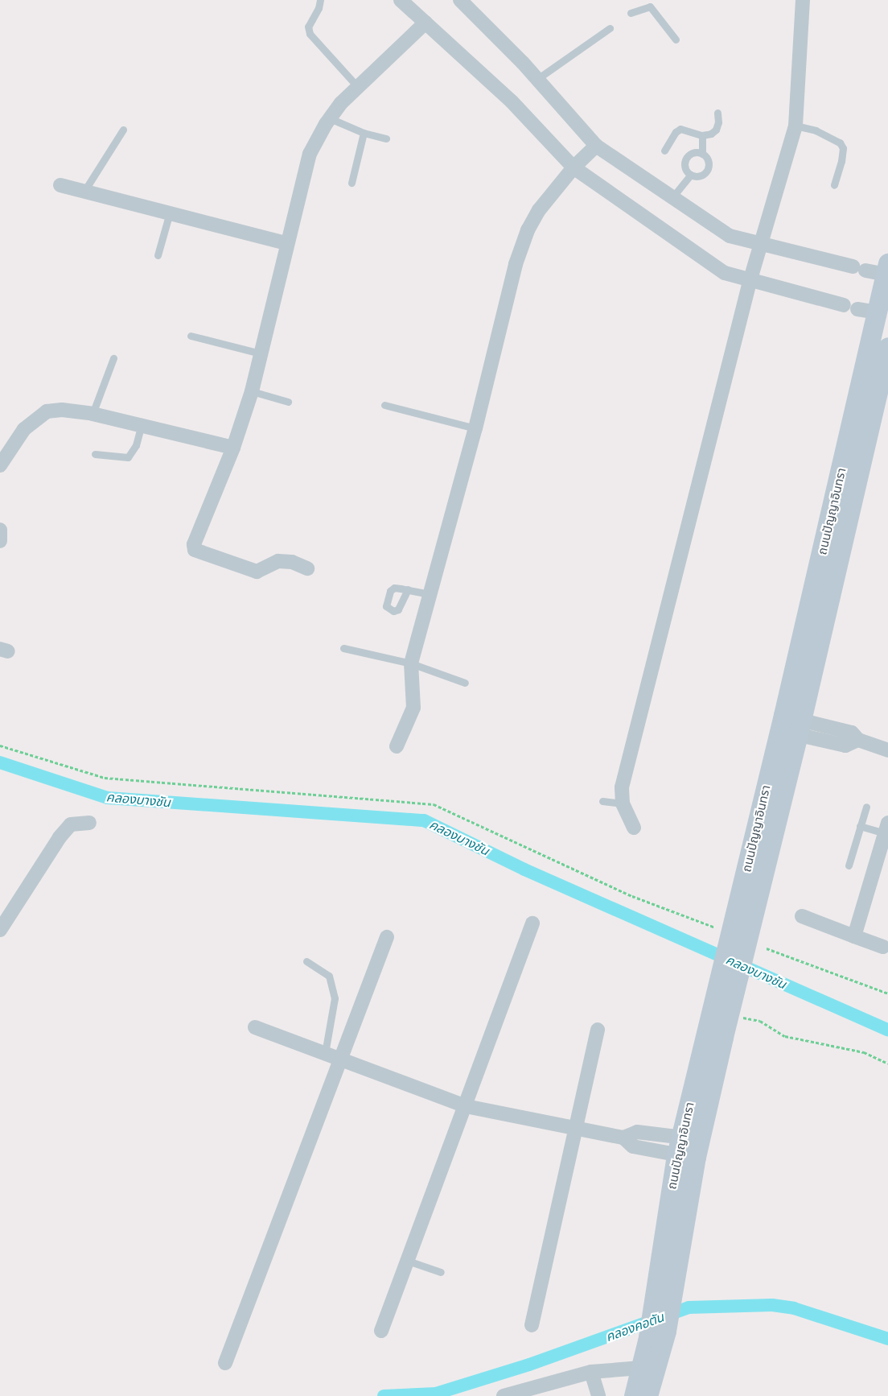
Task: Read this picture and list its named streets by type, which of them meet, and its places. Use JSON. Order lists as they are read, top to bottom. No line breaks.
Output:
{"streets":{"main road":["ถนนปัญญาอินทรา"]},"water":["คลองบางชัน","คลองคอตัน"]}
